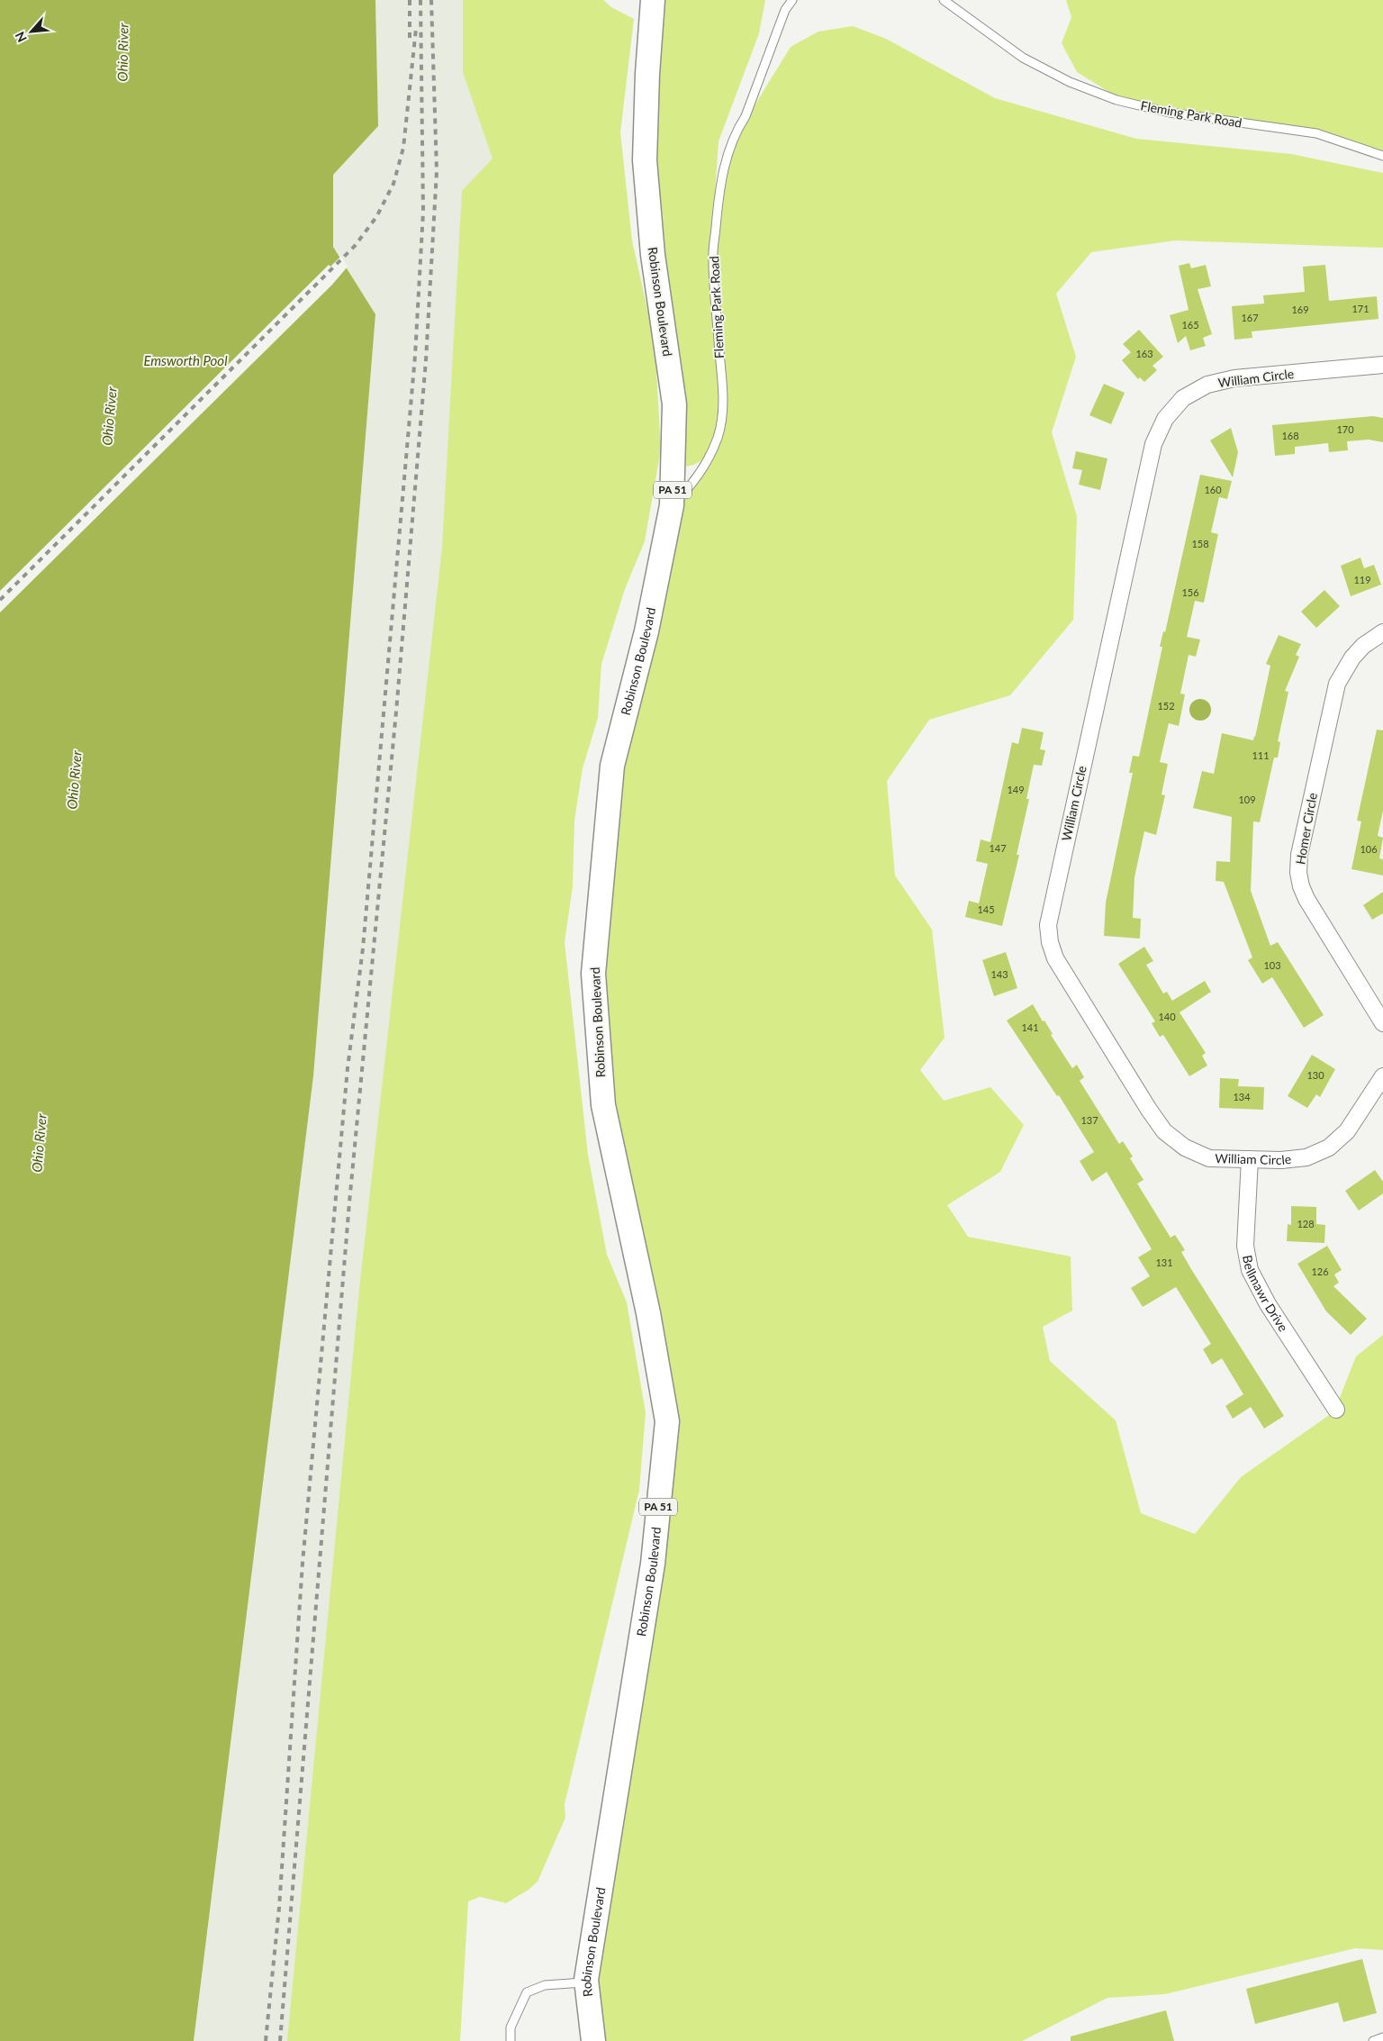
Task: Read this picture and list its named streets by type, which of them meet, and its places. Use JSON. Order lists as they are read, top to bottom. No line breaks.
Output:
{"streets":{"main road":["Robinson Boulevard","PA 51"],"street":["William Circle","Homer Circle","Bellmawr Drive"],"lane":["Fleming Park Road"]},"crossings":[["Fleming Park Road","Robinson Boulevard"],["William Circle","Bellmawr Drive"]],"water":["Ohio River","Emsworth Pool"],"house_numbers":["171","169","167","165","163","170","168","160","158","119","156","152","111","149","109","147","106","145","103","143","140","141","130","134","137","128","131","126"],"north":"bottom left"}
